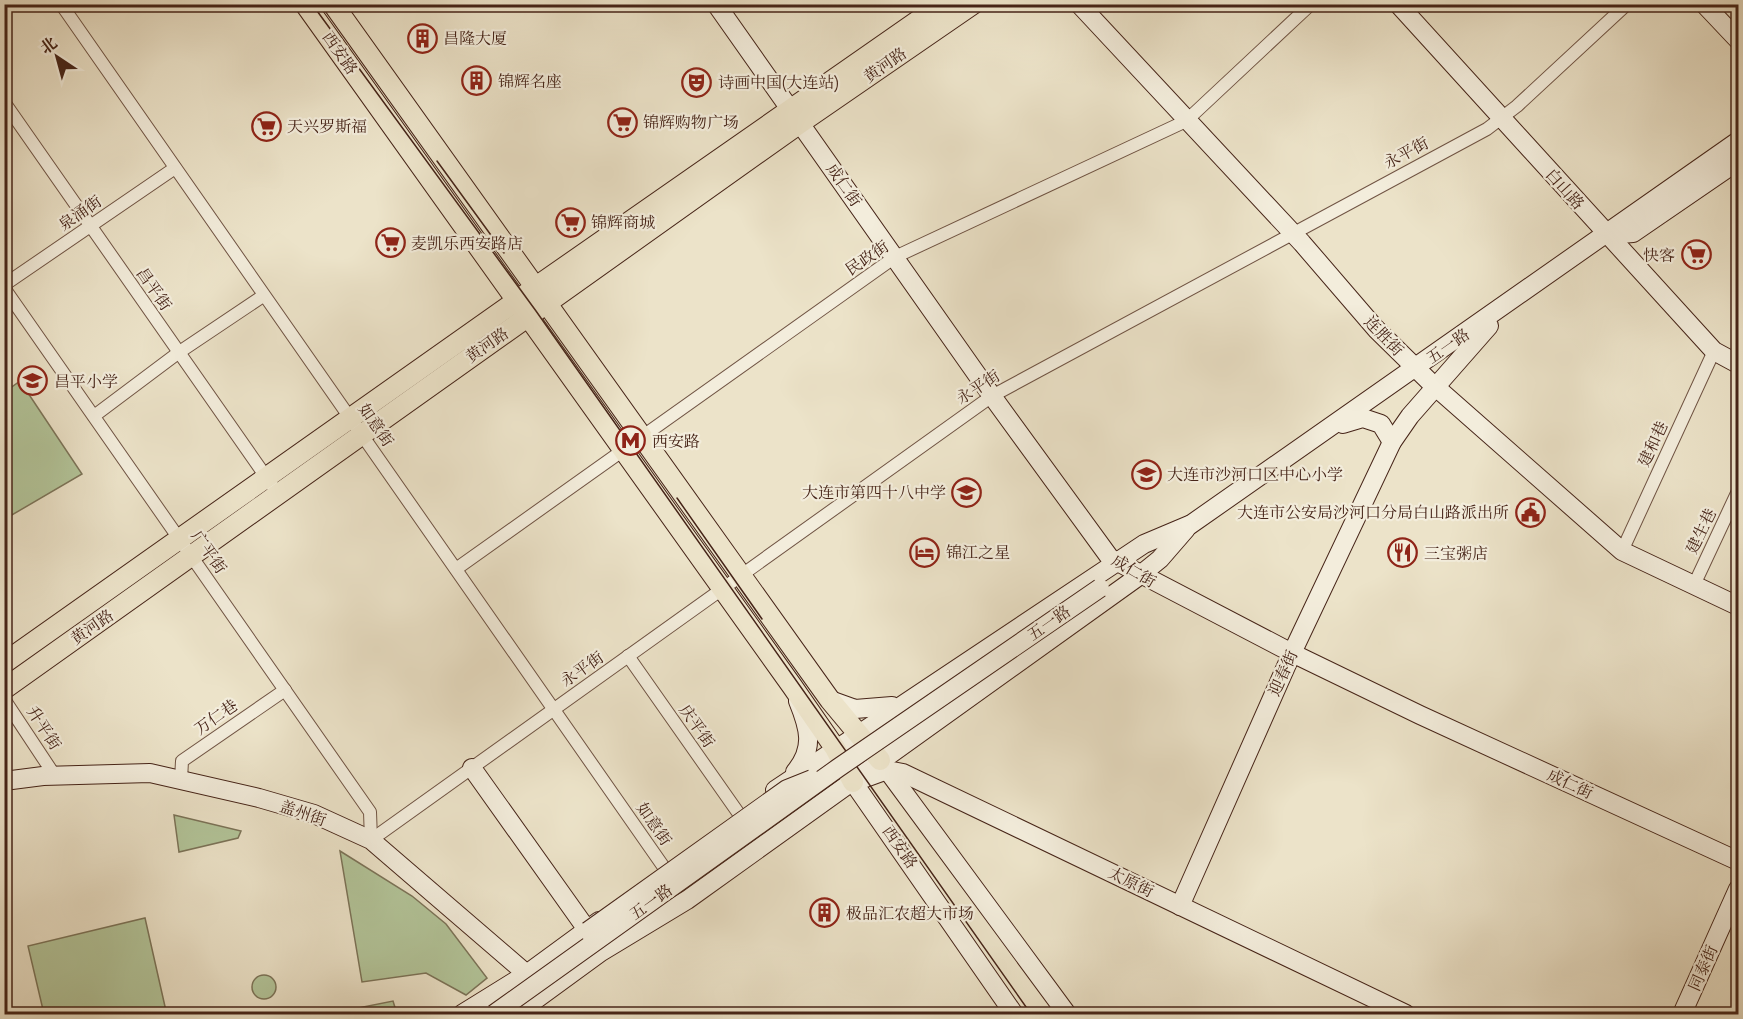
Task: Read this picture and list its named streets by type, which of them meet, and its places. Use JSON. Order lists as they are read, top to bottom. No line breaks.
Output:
{"streets":{"main road":["西安路","黄河路"],"street":["永平街","成仁街","白山路","泉涌街","民政街","昌平街","连胜街","五一路","如意街","建和巷","建生巷","广平街","迎春街","万仁巷","庆平街","升平街","盖州街","太原街","同泰街"]},"crossings":[["西安路","黄河路"],["西安路","永平街"],["西安路","民政街"],["西安路","太原街"],["黄河路","成仁街"],["黄河路","昌平街"],["黄河路","如意街"],["黄河路","广平街"],["永平街","成仁街"],["永平街","白山路"],["永平街","连胜街"],["永平街","如意街"],["永平街","广平街"],["永平街","庆平街"],["永平街","盖州街"],["成仁街","民政街"],["成仁街","五一路"],["成仁街","迎春街"],["白山路","五一路"],["白山路","建和巷"],["泉涌街","昌平街"],["泉涌街","如意街"],["泉涌街","广平街"],["民政街","连胜街"],["民政街","如意街"],["连胜街","五一路"],["连胜街","建和巷"],["连胜街","建生巷"],["连胜街","迎春街"],["五一路","迎春街"],["广平街","万仁巷"],["广平街","盖州街"],["迎春街","太原街"],["万仁巷","盖州街"],["升平街","盖州街"]],"places":{"building":["昌隆大厦","锦辉名座","极品汇农超大市场"],"theatre":["诗画中国(大连站)"],"supermarket":["锦辉购物广场","天兴罗斯福","锦辉商城","麦凯乐西安路店","快客"],"school or university":["昌平小学","大连市沙河口区中心小学","大连市第四十八中学"],"metro station":["西安路"],"public building":["大连市公安局沙河口分局白山路派出所"],"hotel":["锦江之星"],"restaurant":["三宝粥店"]},"north":"top left"}
